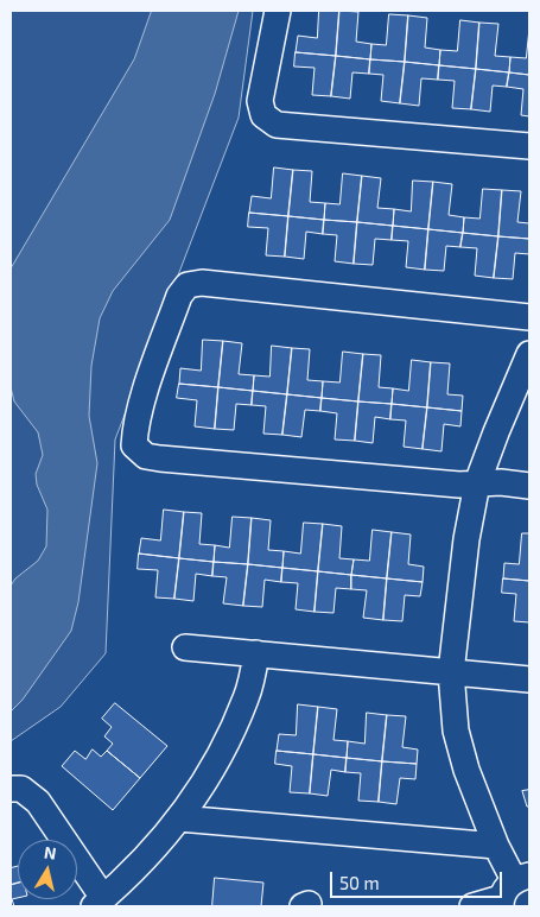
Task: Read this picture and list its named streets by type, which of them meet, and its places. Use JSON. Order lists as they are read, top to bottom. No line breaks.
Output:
{"scale_bar":"50 m","north":"top"}
